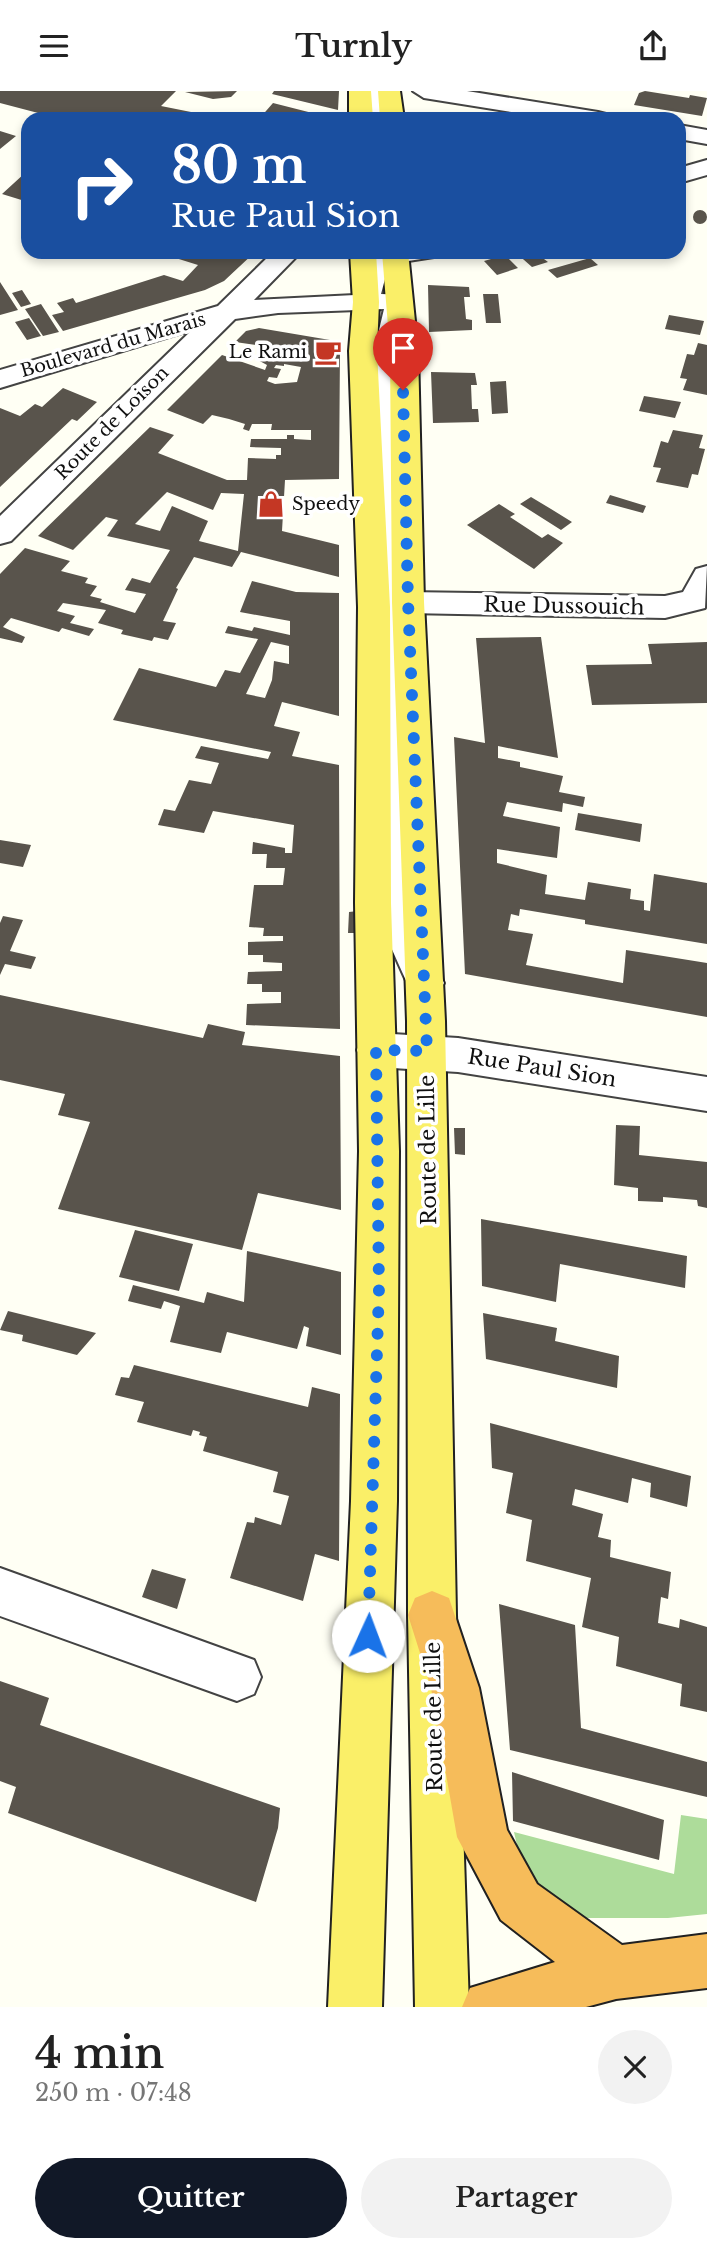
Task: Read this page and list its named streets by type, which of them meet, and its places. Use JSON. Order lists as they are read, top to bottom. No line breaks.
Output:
{"streets":{"main road":["Route de Lille"],"street":["Boulevard du Marais","Route de Loison","Rue Dussouich","Rue Paul Sion"]},"crossings":[["Boulevard du Marais","Route de Loison"],["Rue Dussouich","Route de Lille"],["Rue Paul Sion","Route de Lille"]],"places":{"cafe":["Le Rami"],"shop":["Speedy"]},"page":{"header":"Turnly","turn":["80 m","Rue Paul Sion"],"heading":["4 min","250 m · 07:48"],"buttons":["Quitter","Partager"]}}
